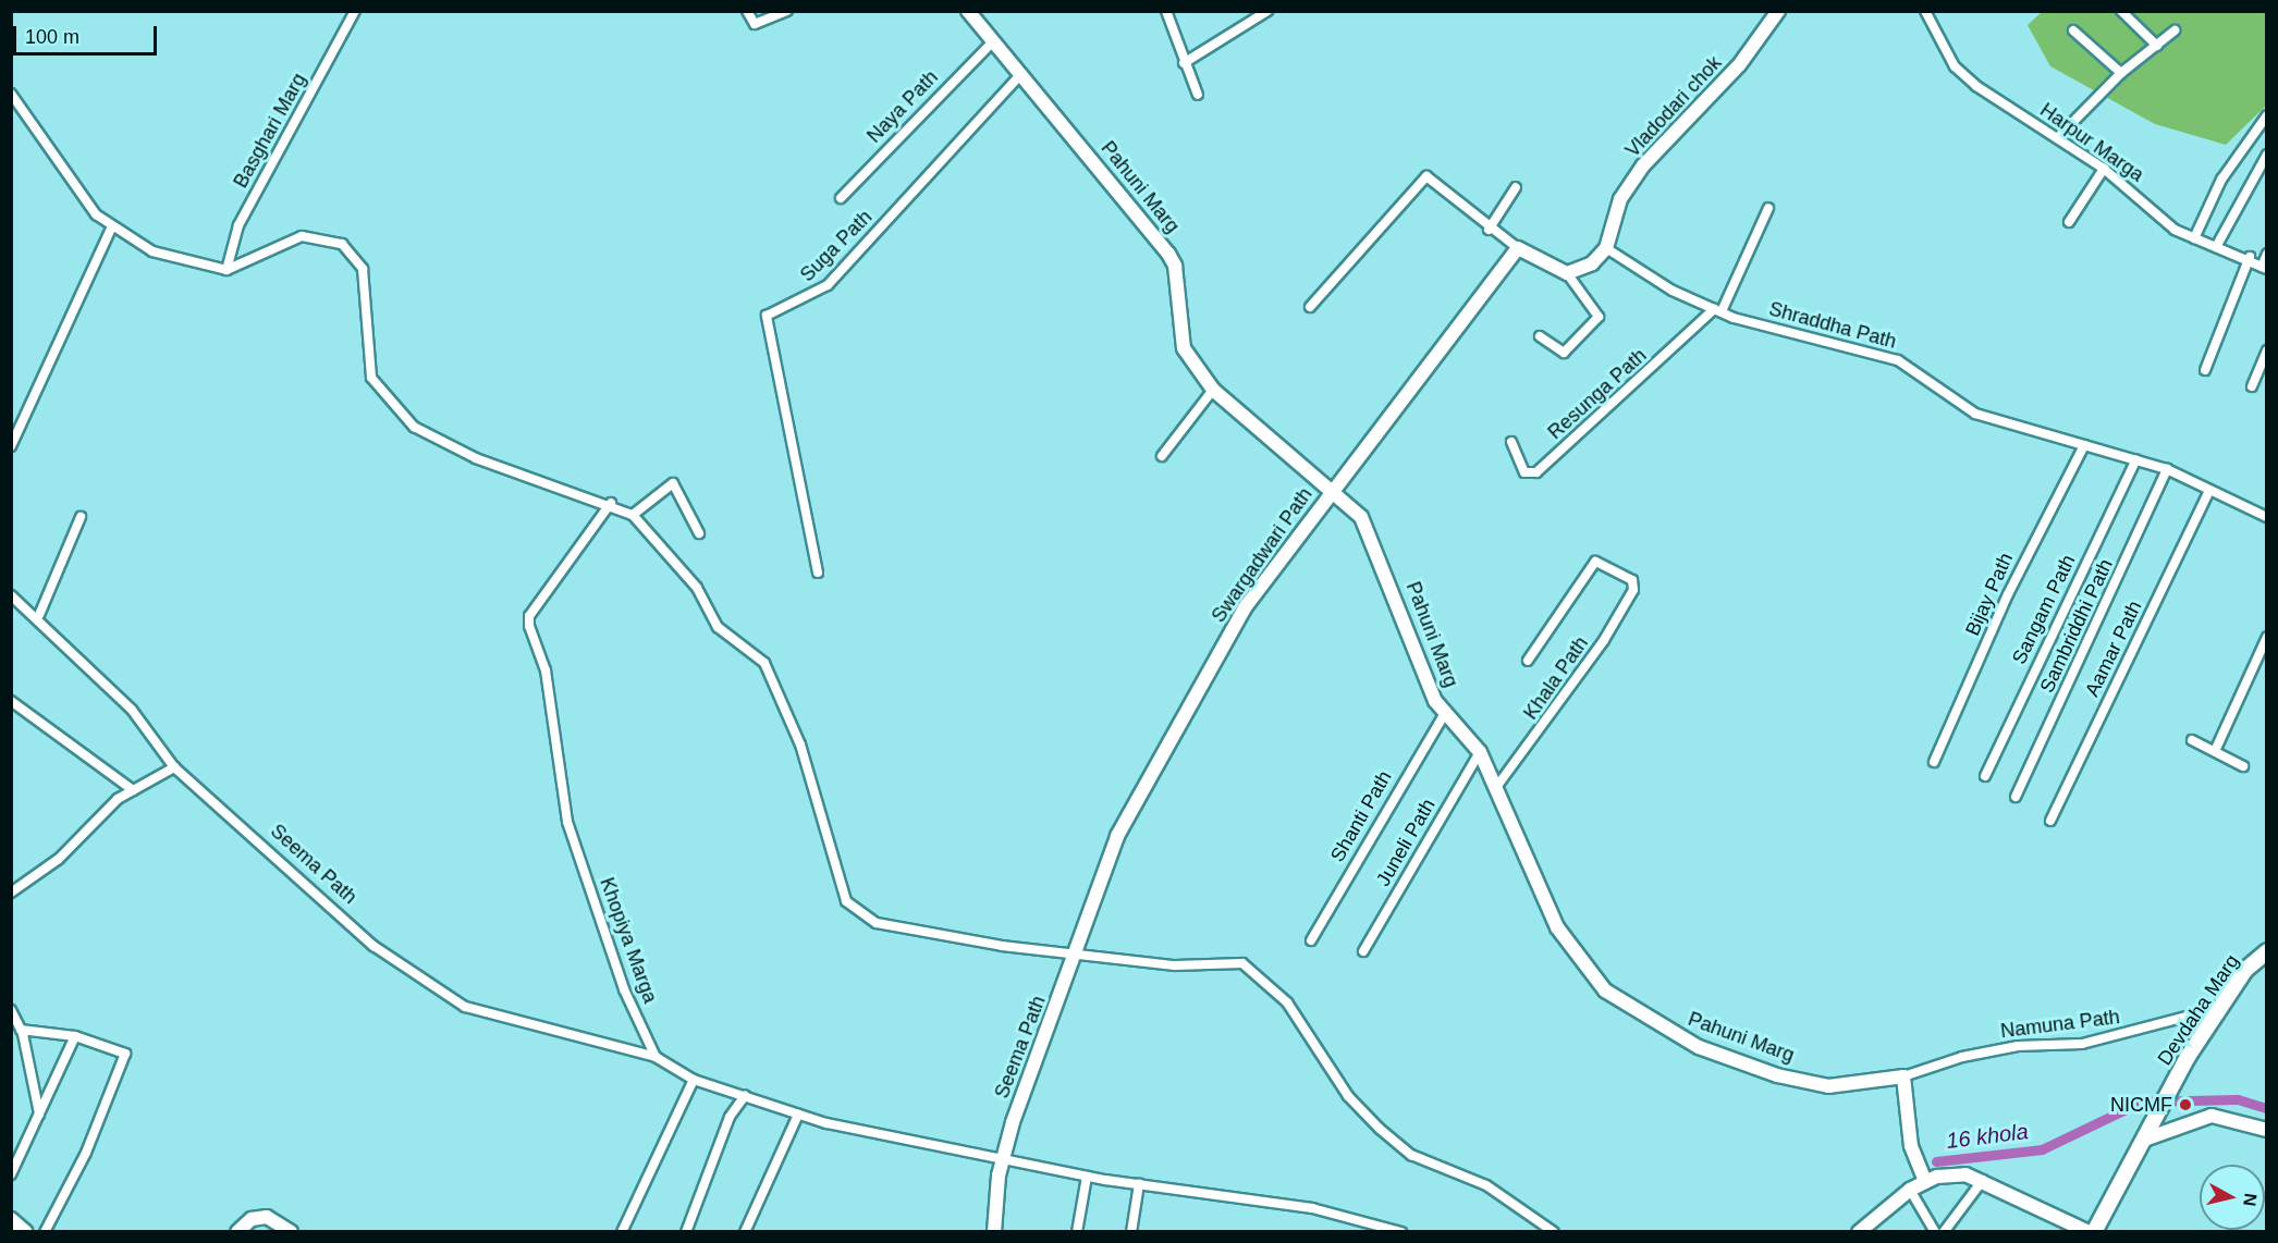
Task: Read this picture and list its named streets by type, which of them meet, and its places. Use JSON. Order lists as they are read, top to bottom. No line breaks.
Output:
{"streets":{"main road":["Devdaha Marg"],"street":["Naya Path","Vladodari chok","Basghari Marg","Harpur Marga","Pahuni Marg","Suga Path","Shraddha Path","Resunga Path","Swargadwari Path","Bijay Path","Sangam Path","Sambriddhi Path","Aamar Path","Khala Path","Shanti Path","Juneli Path","Seema Path","Khopiya Marga","Namuna Path"]},"crossings":[["Naya Path","Pahuni Marg"],["Vladodari chok","Shraddha Path"],["Pahuni Marg","Suga Path"],["Pahuni Marg","Swargadwari Path"],["Pahuni Marg","Khala Path"],["Pahuni Marg","Shanti Path"],["Pahuni Marg","Juneli Path"],["Pahuni Marg","Namuna Path"],["Shraddha Path","Resunga Path"],["Shraddha Path","Bijay Path"],["Shraddha Path","Sangam Path"],["Shraddha Path","Sambriddhi Path"],["Shraddha Path","Aamar Path"],["Swargadwari Path","Seema Path"],["Seema Path","Khopiya Marga"],["Devdaha Marg","Namuna Path"]],"water":["16 khola"],"places":["NICMF"],"scale_bar":"100 m","north":"right"}
